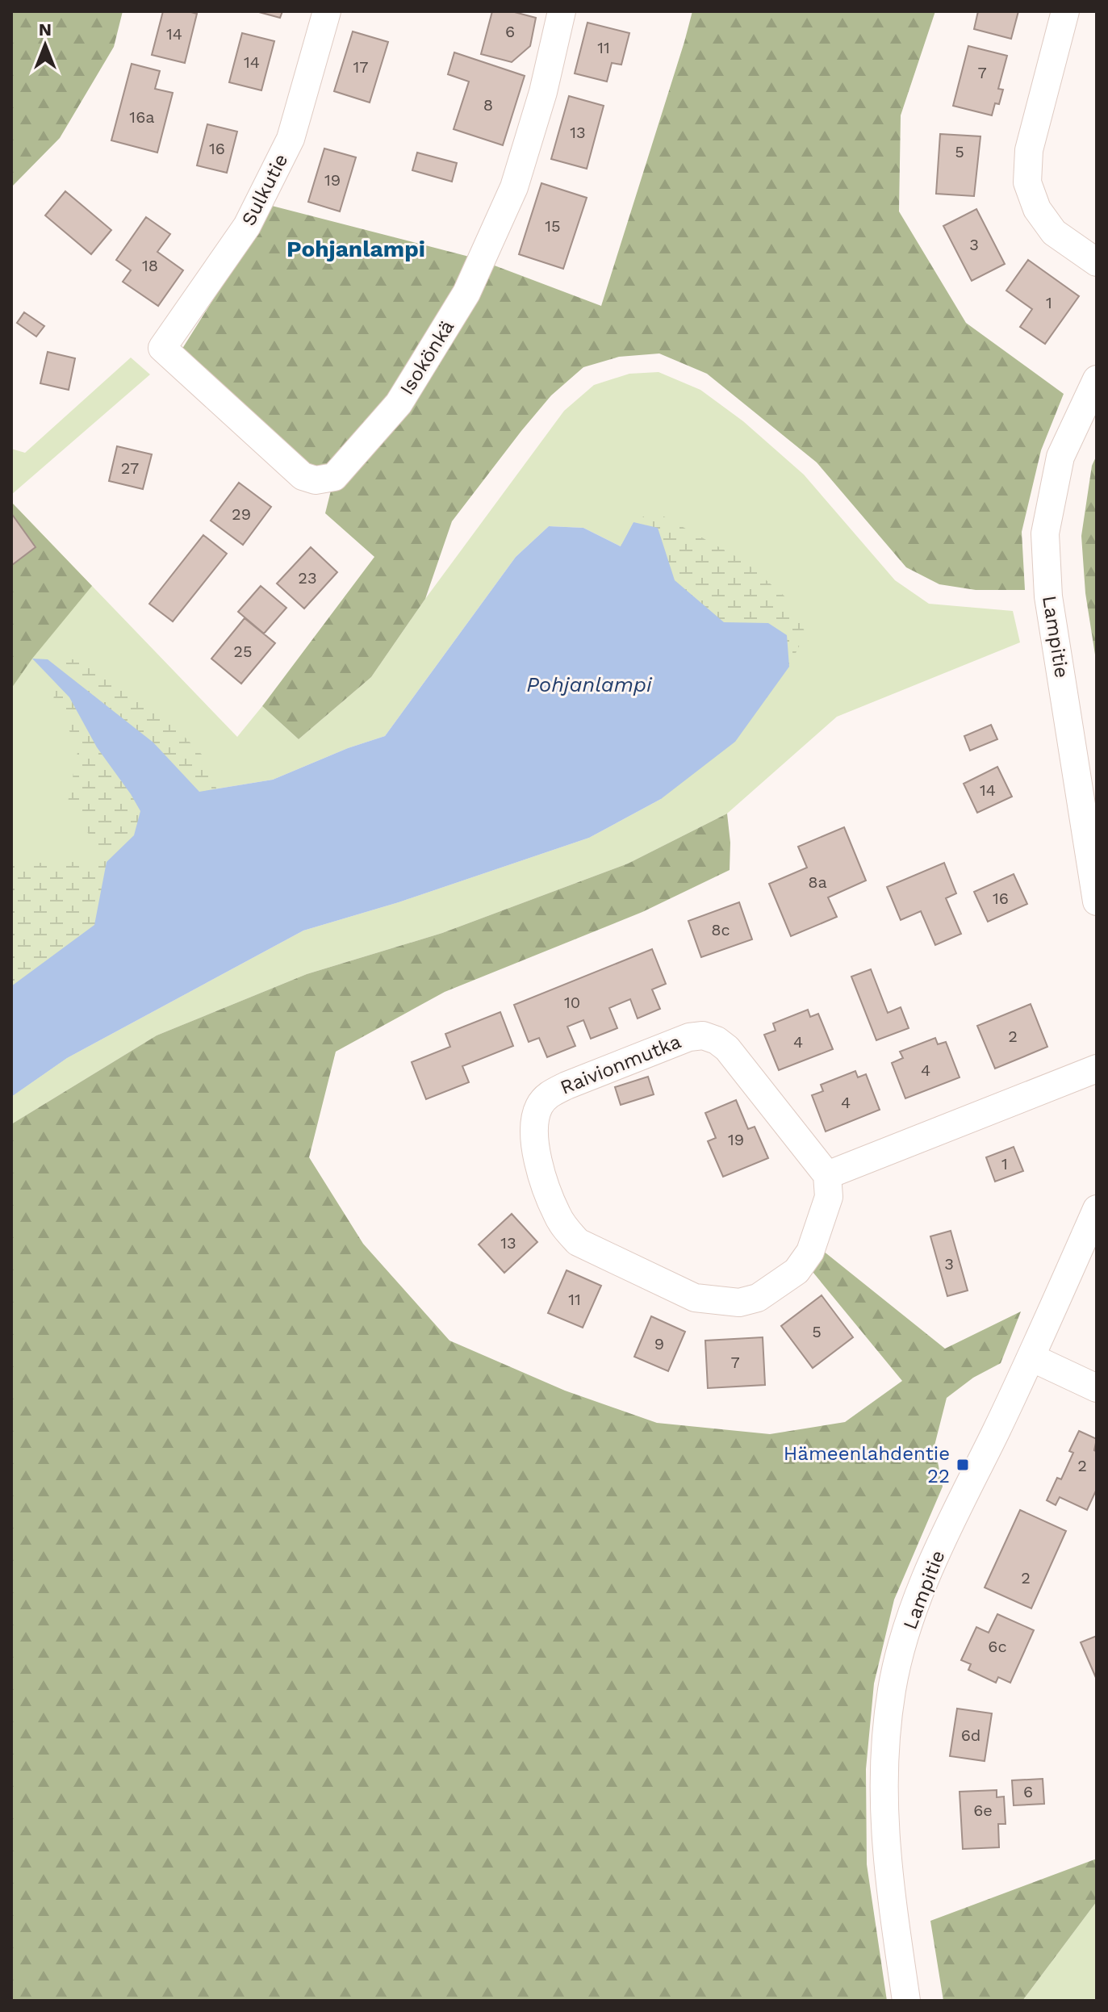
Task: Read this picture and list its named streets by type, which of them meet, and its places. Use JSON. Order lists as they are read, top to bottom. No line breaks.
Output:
{"streets":{"street":["Sulkutie","Isokönkä","Lampitie","Raivionmutka"]},"crossings":[["Sulkutie","Isokönkä"]],"districts":["Pohjanlampi"],"water":["Pohjanlampi"],"places":{"transit":["Hämeenlahdentie 22"]},"house_numbers":["6","14","11","14","17","7","8","16a","13","16","5","19","15","3","18","1","27","29","23","25","14","8a","16","8c","10","2","4","4","4","19","1","13","3","11","5","9","7","2","2","6c","6d","6","6e"],"north":"top"}
